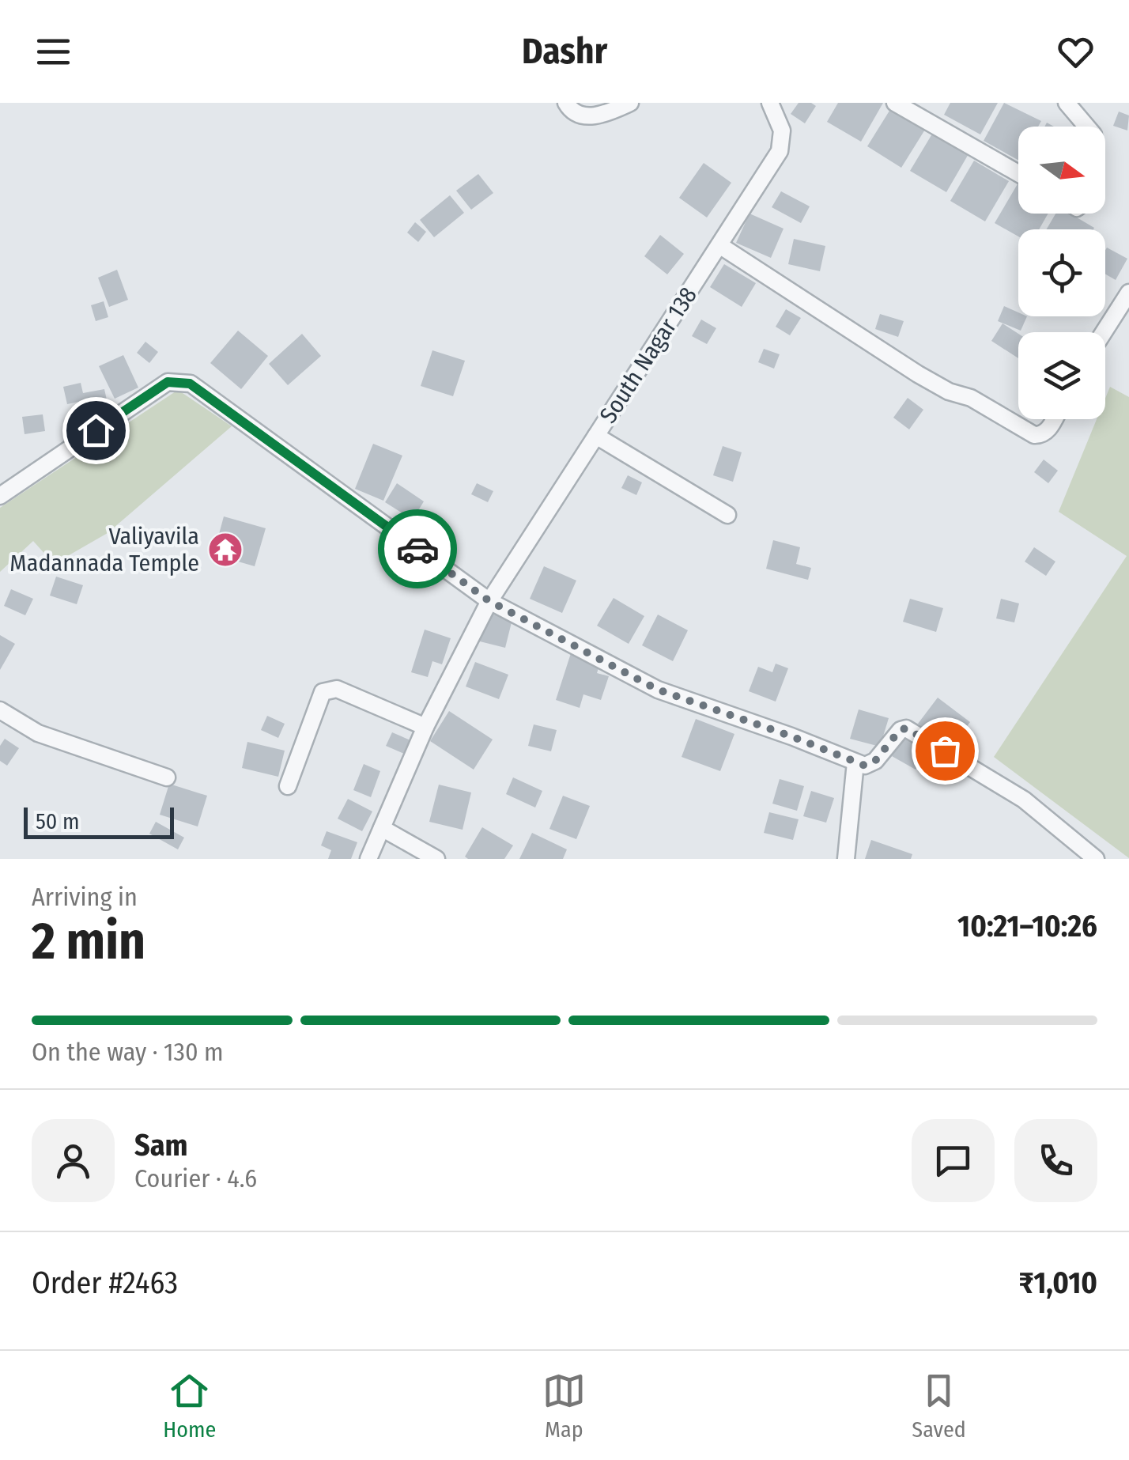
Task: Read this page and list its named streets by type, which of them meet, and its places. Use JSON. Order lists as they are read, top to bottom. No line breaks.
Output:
{"streets":{"street":["South Nagar 138"]},"places":{"temple":["Valiyavila Madannada Temple"]},"scale_bar":"50 m","north":"right","page":{"header":"Dashr","scale":"50 m","heading":["2 min","Arriving in","10:21–10:26"],"panel":["Sam","Courier · 4.6","Order #2463","₹1,010"],"bar":"On the way · 130 m","tabs":["Home","Map","Saved"]}}
